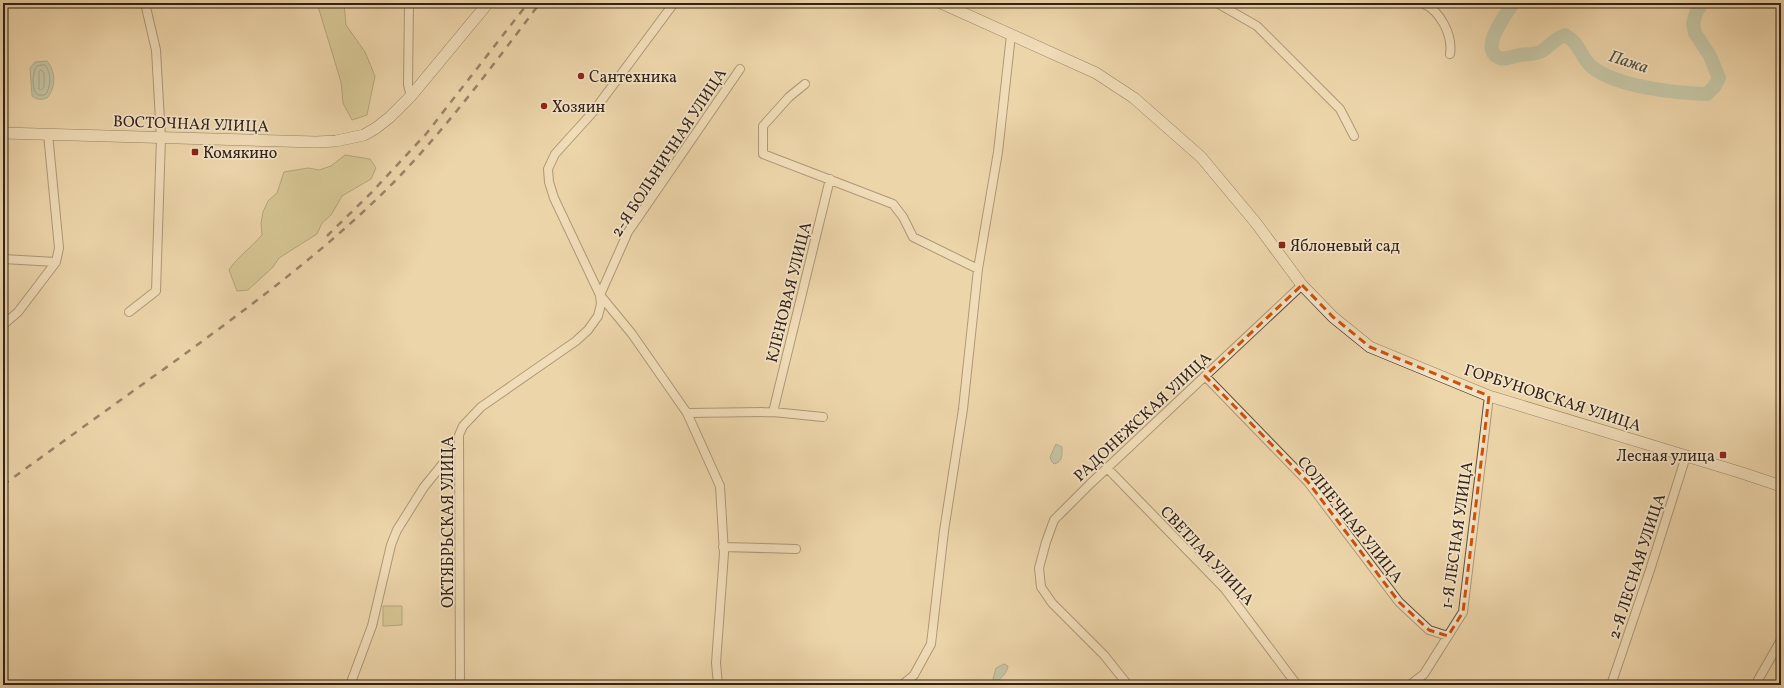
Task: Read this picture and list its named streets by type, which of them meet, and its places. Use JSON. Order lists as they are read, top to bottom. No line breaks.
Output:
{"streets":{"main road":["ВОСТОЧНАЯ УЛИЦА","ГОРБУНОВСКАЯ УЛИЦА"],"street":["2-Я БОЛЬНИЧНАЯ УЛИЦА","КЛЕНОВАЯ УЛИЦА","РАДОНЕЖСКАЯ УЛИЦА","СОЛНЕЧНАЯ УЛИЦА","ОКТЯБРЬСКАЯ УЛИЦА","1-Я ЛЕСНАЯ УЛИЦА","СВЕТЛАЯ УЛИЦА","2-Я ЛЕСНАЯ УЛИЦА"]},"crossings":[["2-Я БОЛЬНИЧНАЯ УЛИЦА","ОКТЯБРЬСКАЯ УЛИЦА"],["ГОРБУНОВСКАЯ УЛИЦА","РАДОНЕЖСКАЯ УЛИЦА"],["ГОРБУНОВСКАЯ УЛИЦА","1-Я ЛЕСНАЯ УЛИЦА"],["ГОРБУНОВСКАЯ УЛИЦА","2-Я ЛЕСНАЯ УЛИЦА"],["РАДОНЕЖСКАЯ УЛИЦА","СОЛНЕЧНАЯ УЛИЦА"],["РАДОНЕЖСКАЯ УЛИЦА","СВЕТЛАЯ УЛИЦА"],["СОЛНЕЧНАЯ УЛИЦА","1-Я ЛЕСНАЯ УЛИЦА"]],"water":["Пажа"],"places":{"other":["Сантехника","Хозяин"],"transit":["Комякино","Яблоневый сад","Лесная улица"]}}
